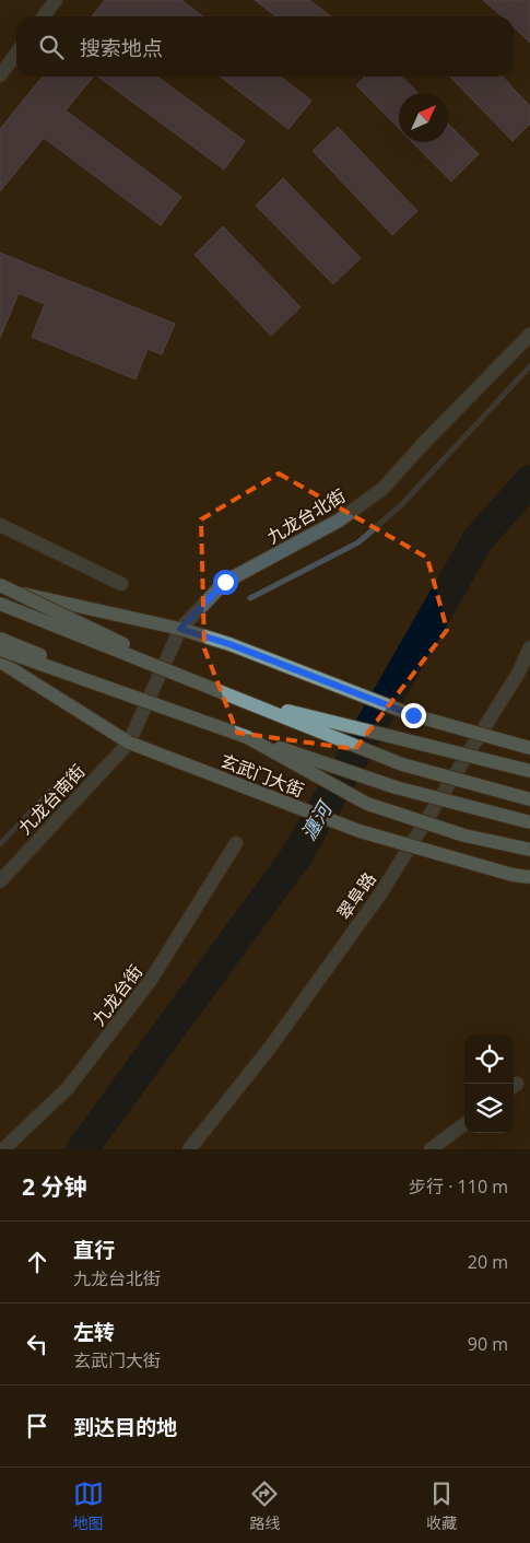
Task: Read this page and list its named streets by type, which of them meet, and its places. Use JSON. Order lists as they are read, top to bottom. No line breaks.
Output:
{"streets":{"main road":["玄武门大街"],"street":["九龙台北街","九龙台南街","翠阜路","九龙台街"]},"crossings":[["九龙台北街","玄武门大街"],["九龙台北街","九龙台南街"],["玄武门大街","九龙台南街"]],"water":["瀍河"],"north":"top right","page":{"search":"搜索地点","heading":["2 分钟","步行 · 110 m"],"list":[["直行","九龙台北街","20 m"],["左转","玄武门大街","90 m"],"到达目的地"],"nav":["地图","路线","收藏"]}}
